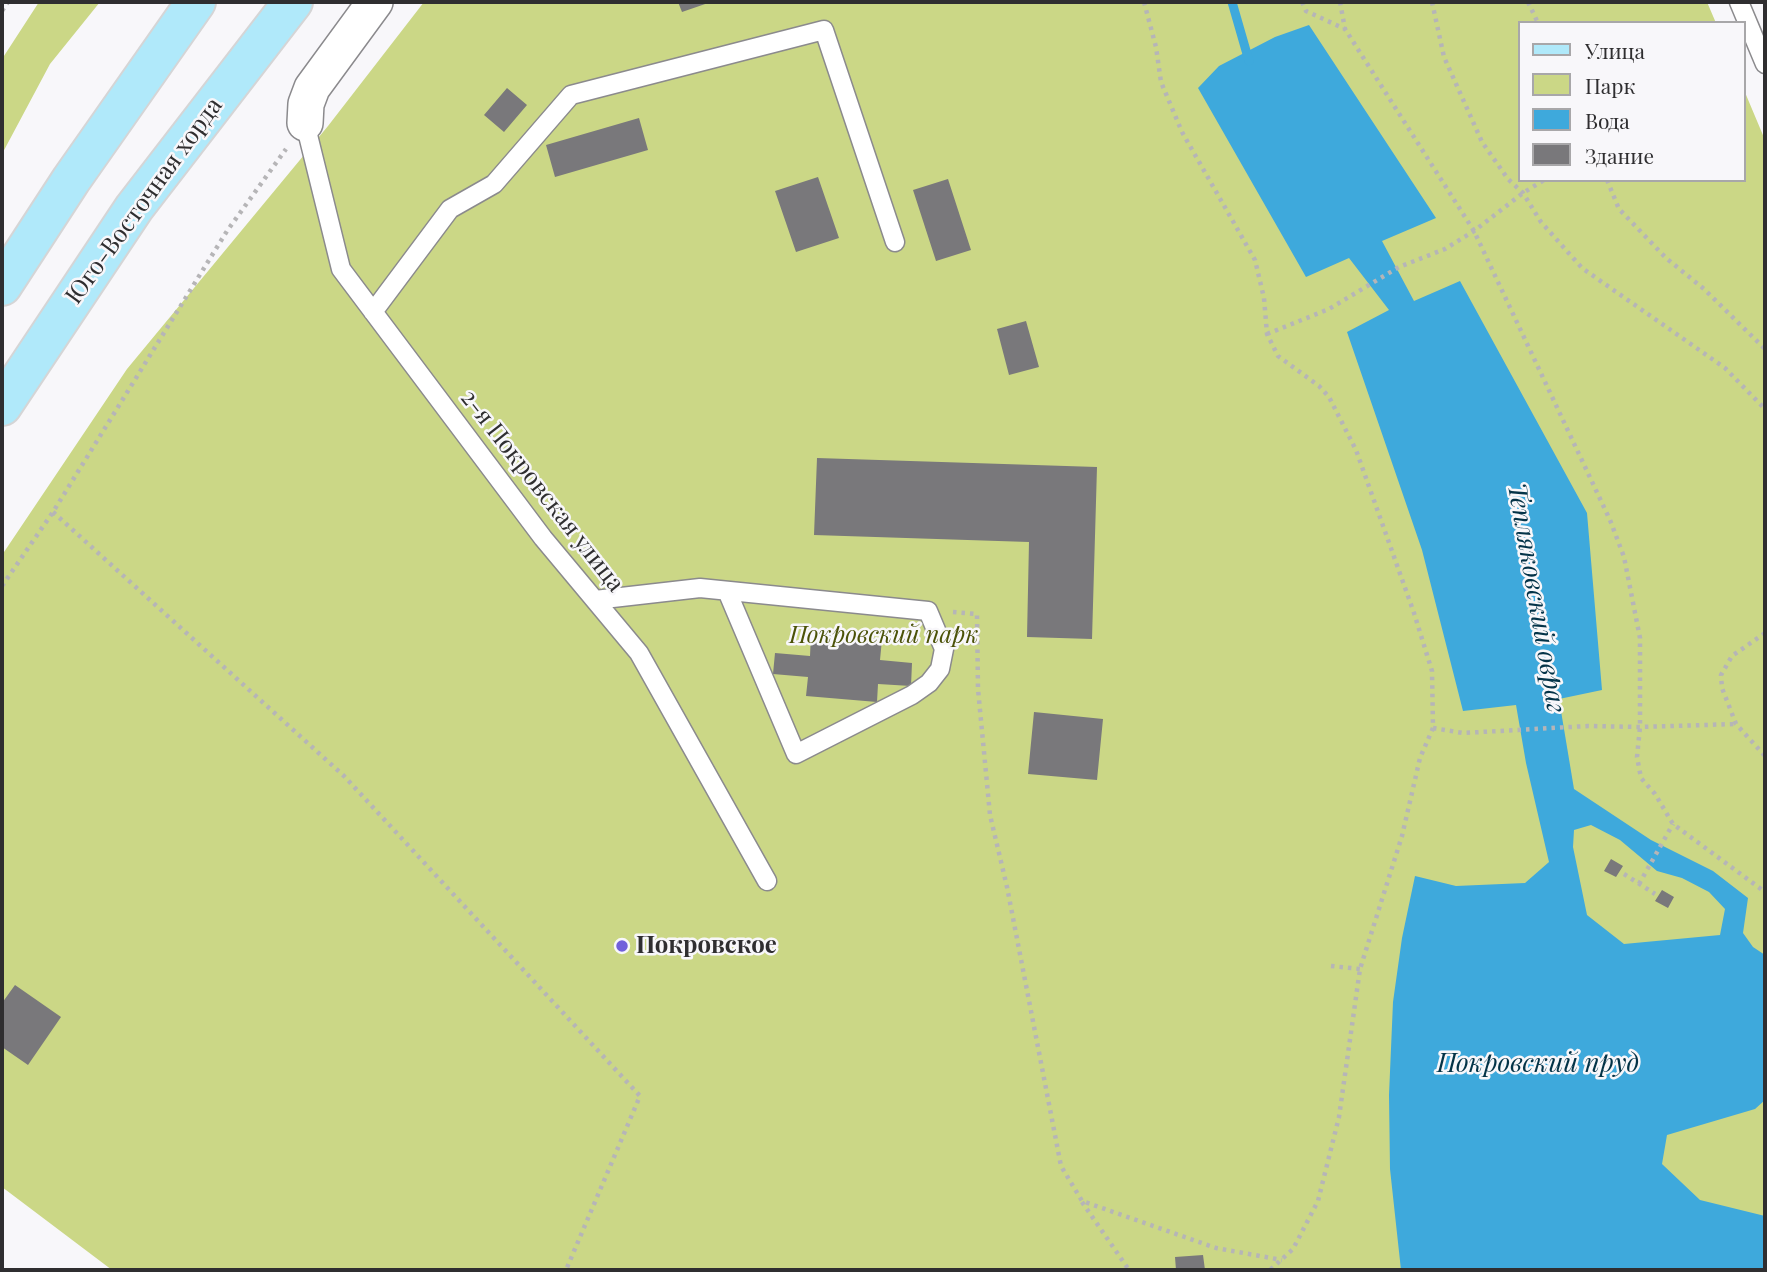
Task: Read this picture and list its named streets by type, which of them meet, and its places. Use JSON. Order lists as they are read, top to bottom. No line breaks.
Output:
{"streets":{"main road":["Юго-Восточная хорда"],"lane":["2-я Покровская улица"]},"water":["Тепляковский овраг","Покровский пруд"],"parks":["Покровский парк"],"places":["Покровское"],"legend":["Улица","Парк","Вода","Здание"]}
